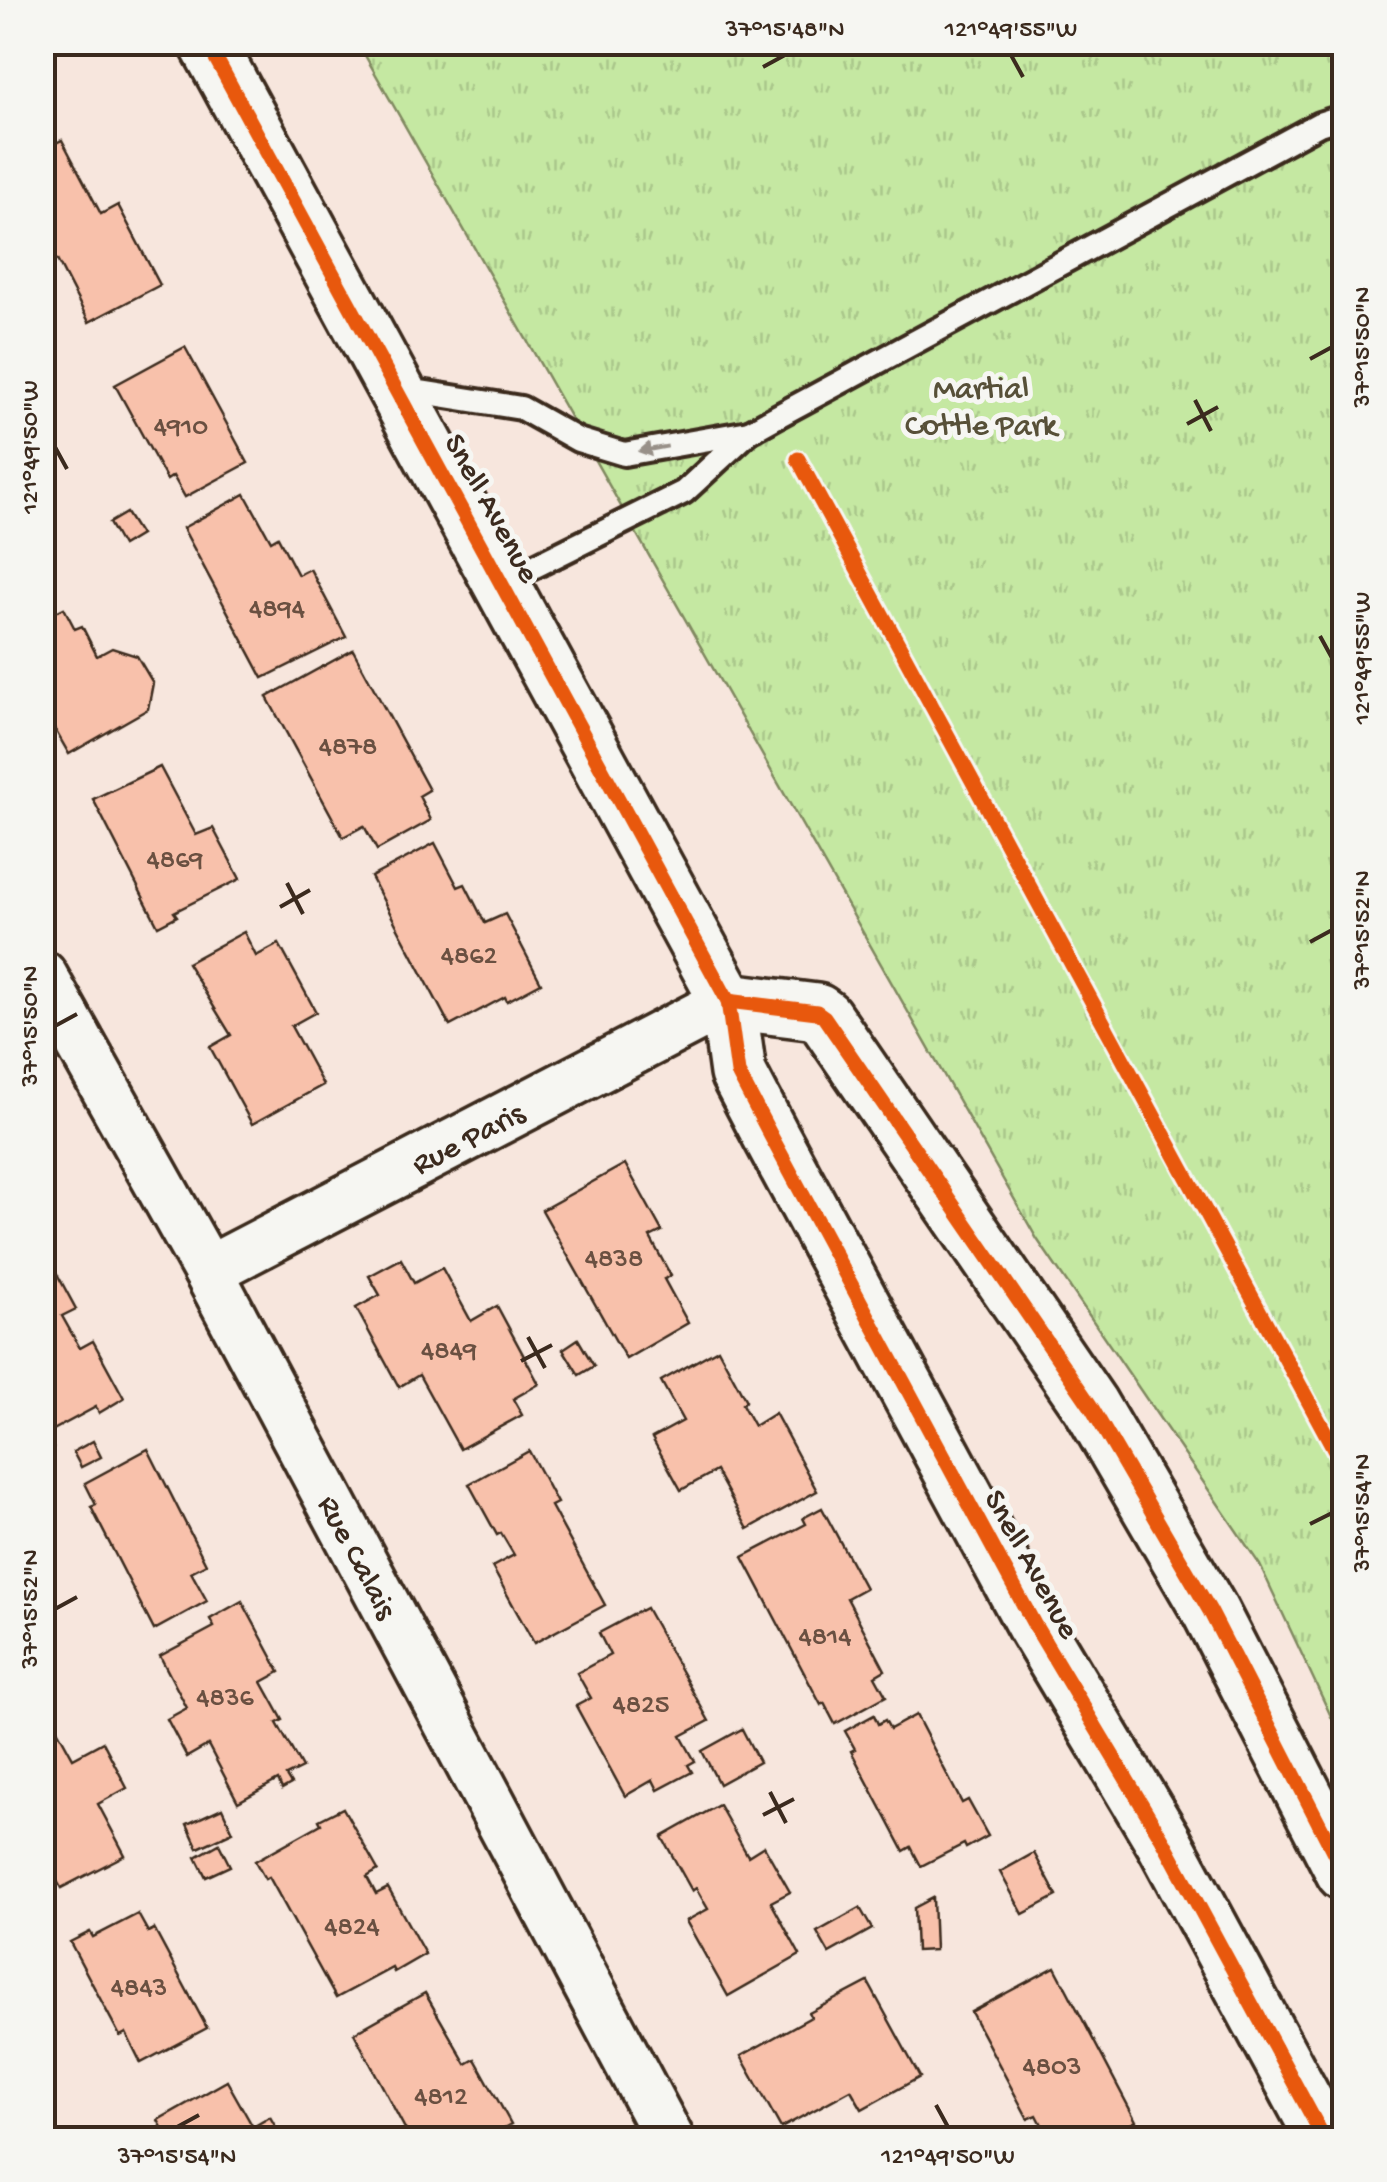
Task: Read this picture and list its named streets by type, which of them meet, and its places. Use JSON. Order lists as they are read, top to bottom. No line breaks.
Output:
{"streets":{"main road":["Snell Avenue"],"street":["Rue Paris","Rue Calais"]},"crossings":[["Snell Avenue","Rue Paris"],["Rue Paris","Rue Calais"]],"parks":["Martial Cottle Park"],"house_numbers":["4910","4894","4878","4869","4862","4838","4849","4814","4836","4825","4824","4843","4803","4812"],"coordinates":["37°15'48\"N","121°49'55\"W","37°15'50\"N","121°49'50\"W","37°15'52\"N","37°15'54\"N"]}
